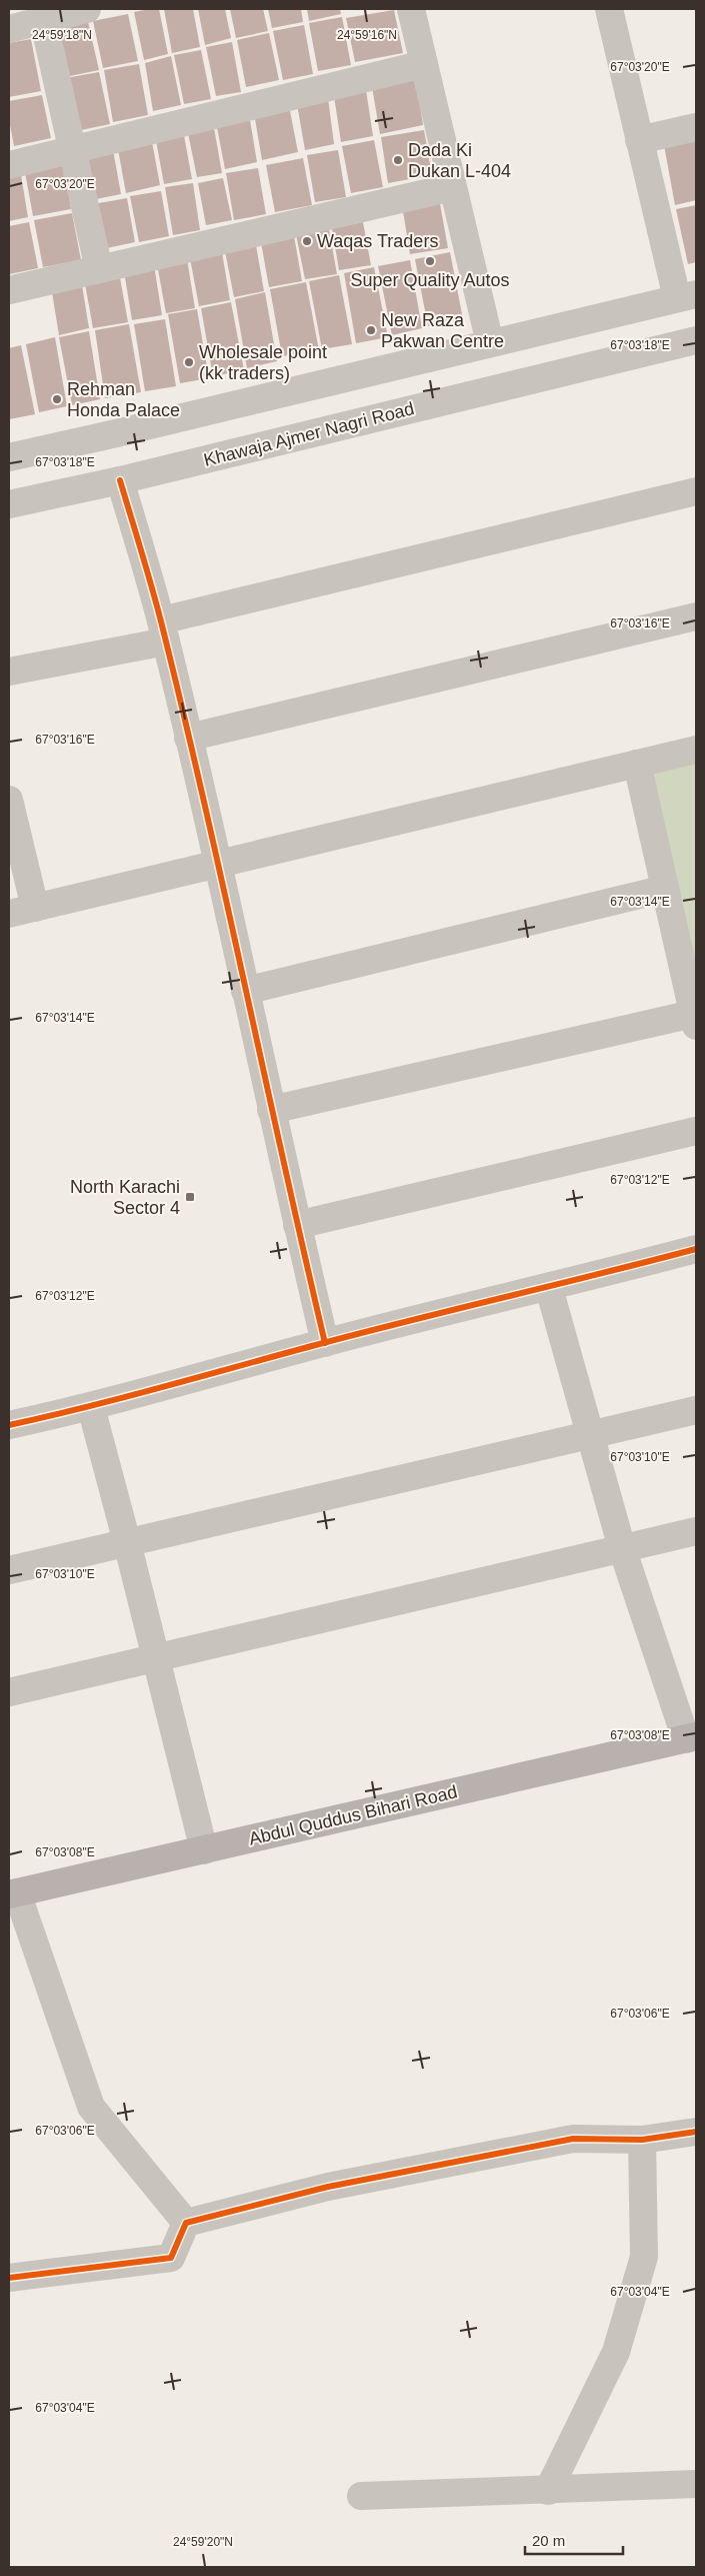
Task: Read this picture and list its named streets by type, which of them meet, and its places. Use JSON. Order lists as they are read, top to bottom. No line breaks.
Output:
{"streets":{"main road":["Abdul Quddus Bihari Road"],"street":["Khawaja Ajmer Nagri Road"]},"places":{"other":["Dada Ki Dukan L-404","Waqas Traders","Super Quality Autos","New Raza Pakwan Centre","Wholesale point (kk traders)","Rehman Honda Palace"],"transit":["North Karachi Sector 4"]},"scale_bar":"20 m","coordinates":["24°59'18\"N","24°59'16\"N","67°03'20\"E","67°03'18\"E","67°03'16\"E","67°03'14\"E","67°03'12\"E","67°03'10\"E","67°03'08\"E","67°03'06\"E","67°03'04\"E","24°59'20\"N"]}
